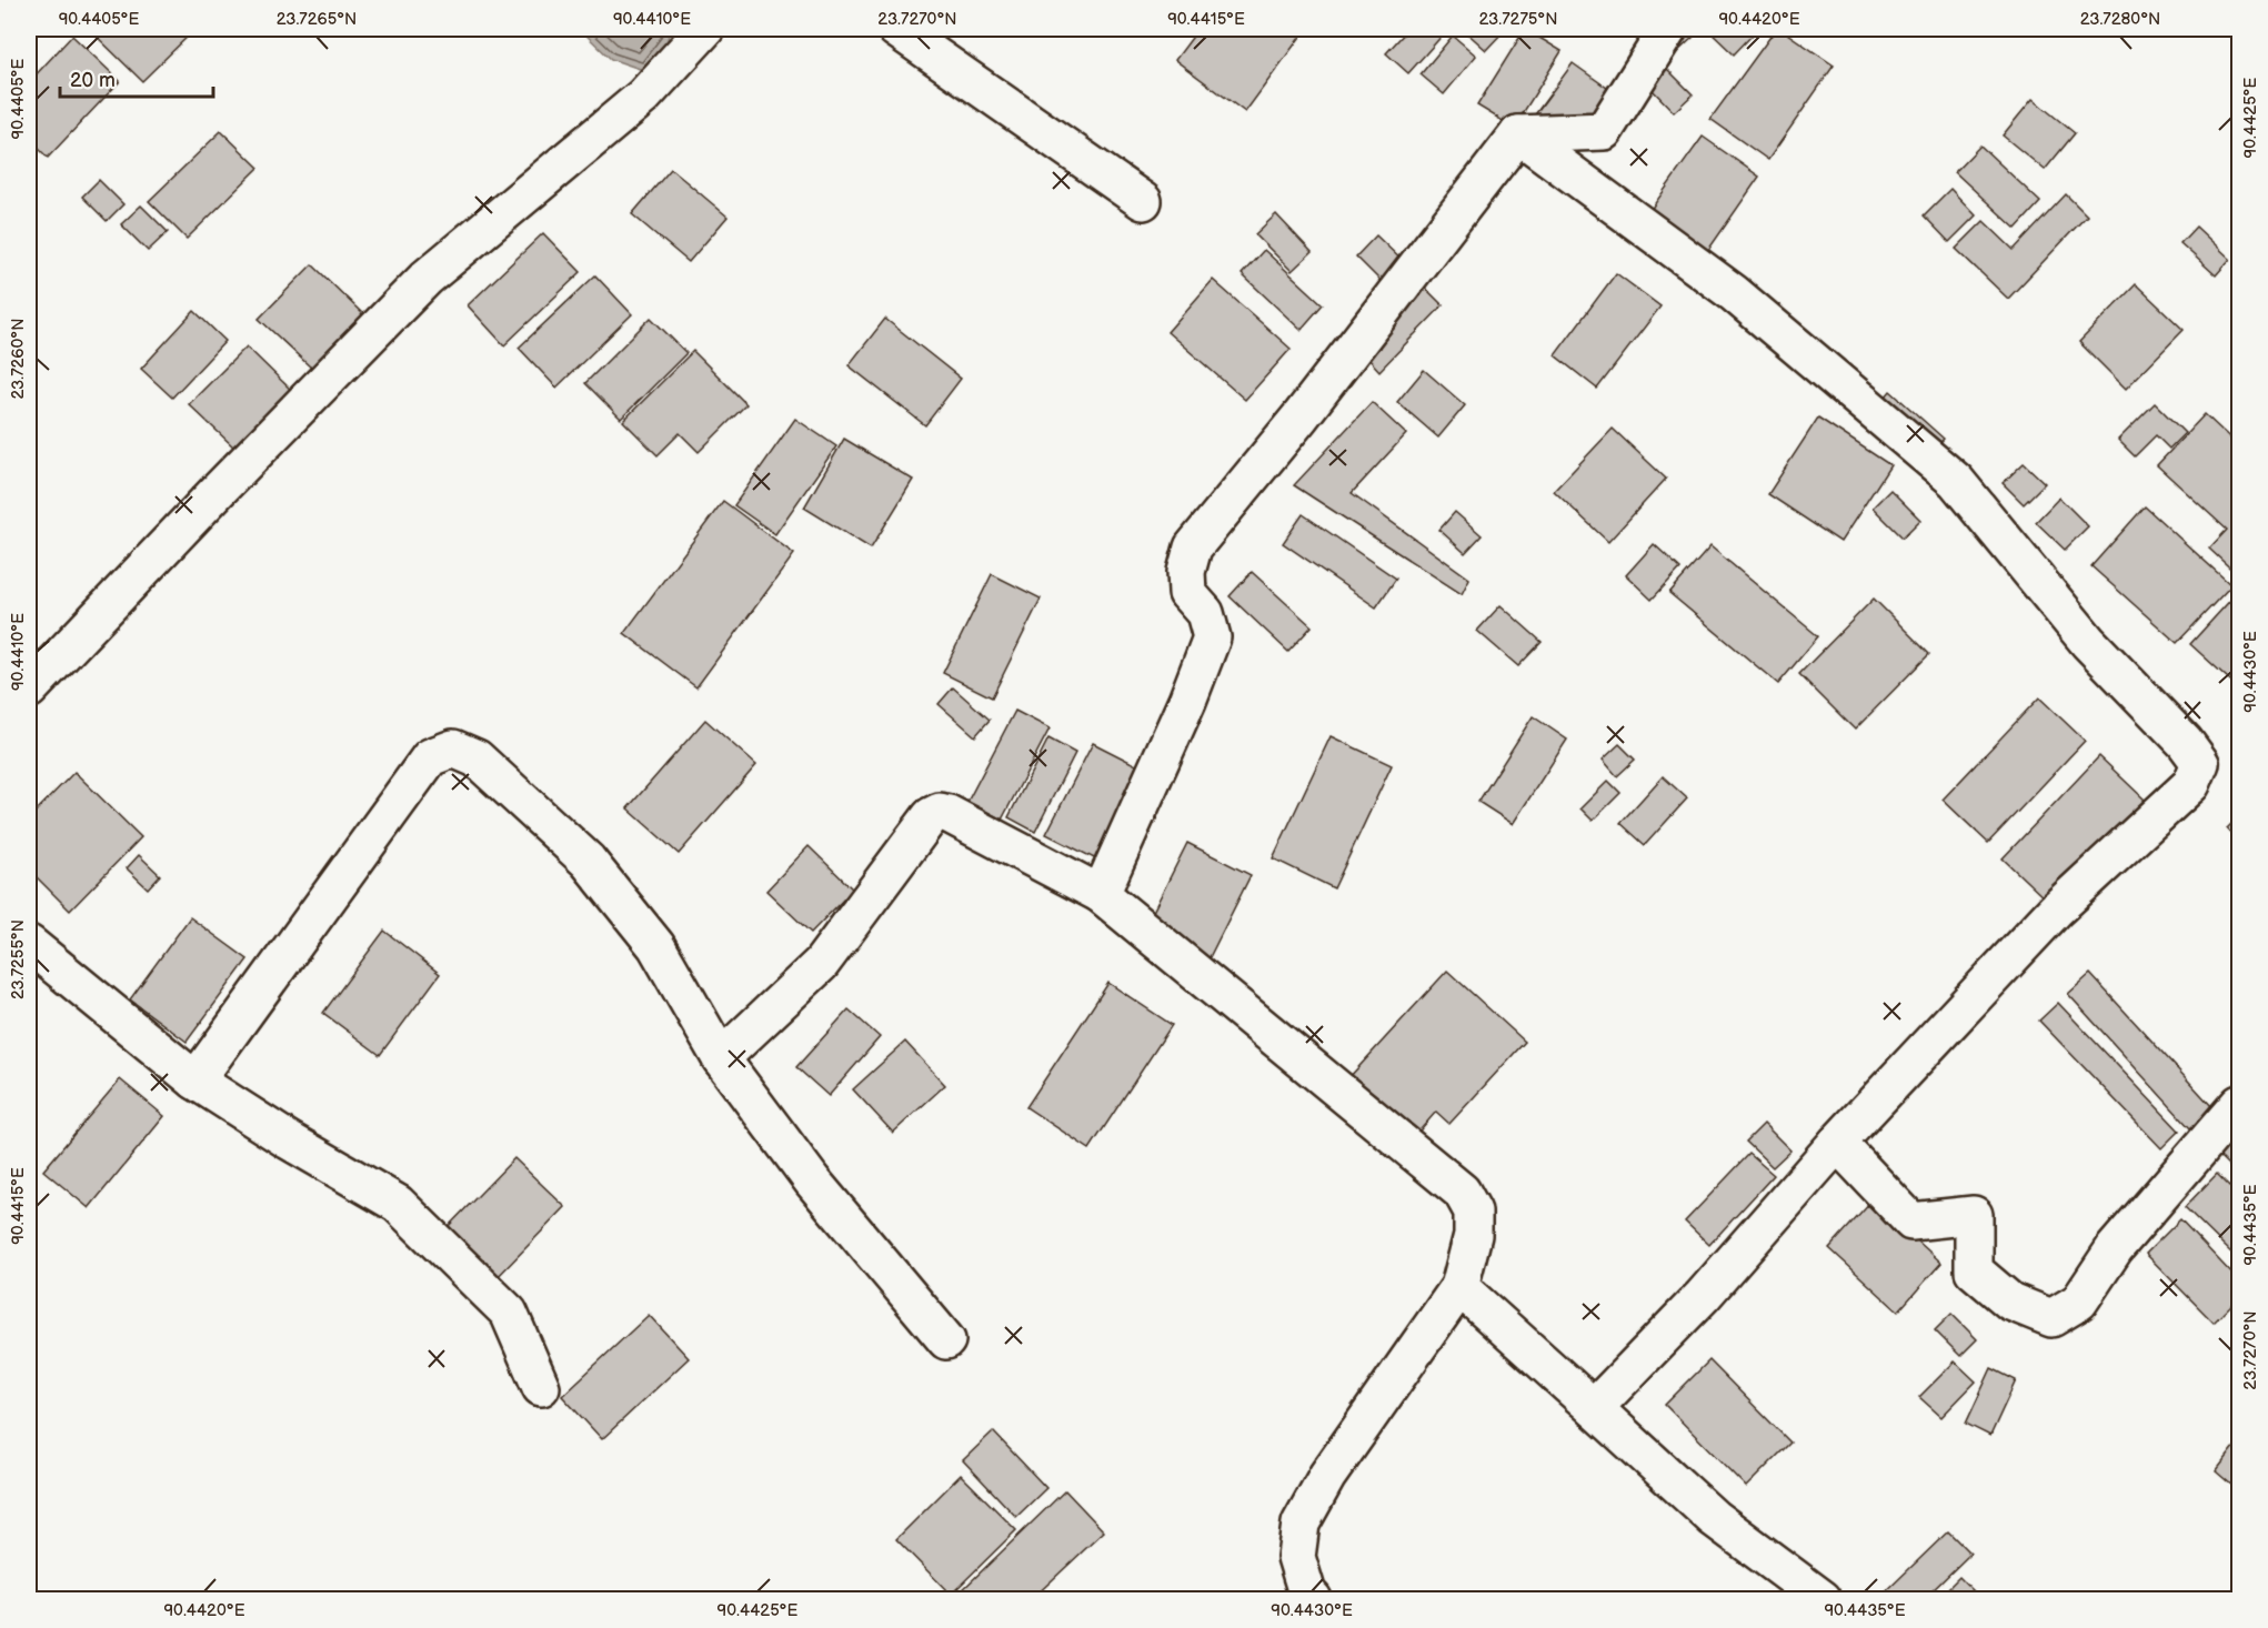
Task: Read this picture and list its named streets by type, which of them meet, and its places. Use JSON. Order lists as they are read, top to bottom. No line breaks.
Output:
{"scale_bar":"20 m","coordinates":["90.4405°E","23.7265°N","90.4410°E","23.7270°N","90.4415°E","23.7275°N","90.4420°E","23.7280°N","90.4425°E","23.7260°N","90.4430°E","23.7255°N","90.4435°E"]}
